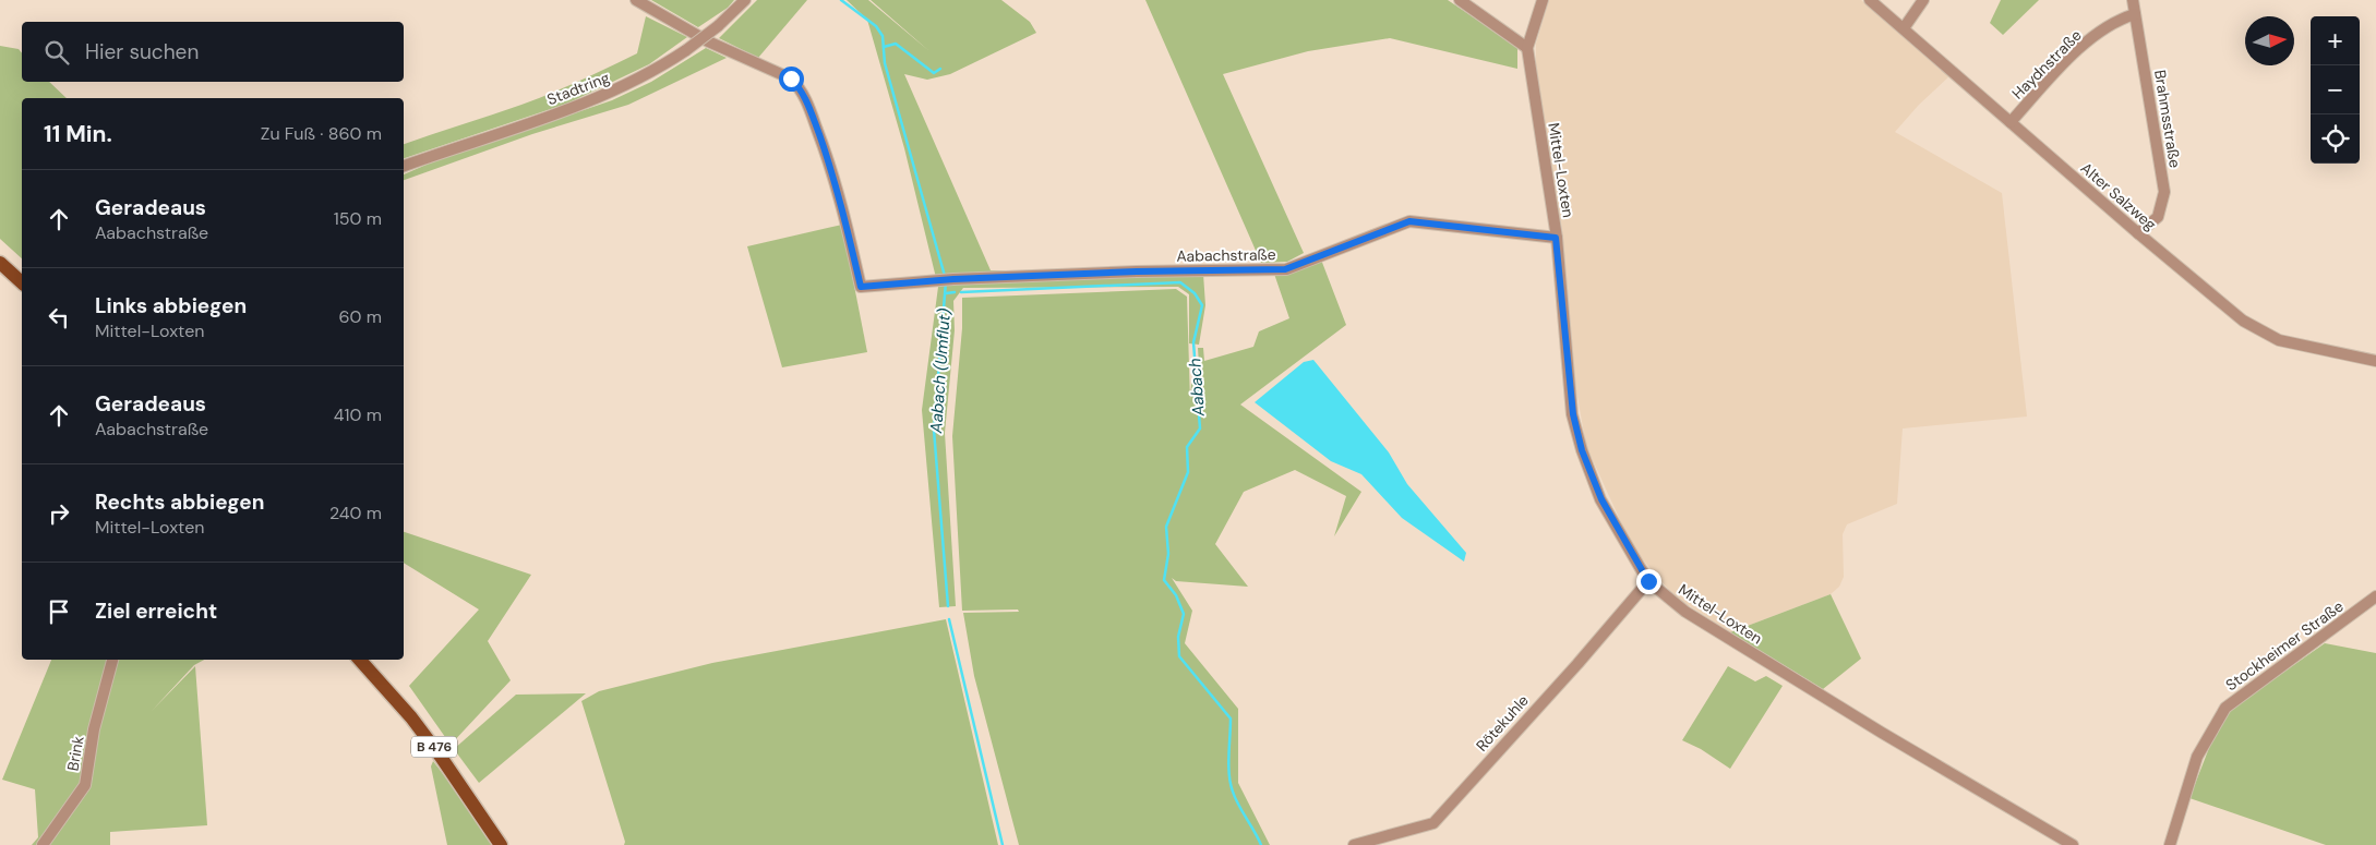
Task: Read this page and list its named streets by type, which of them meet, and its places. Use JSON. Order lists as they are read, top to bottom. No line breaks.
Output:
{"streets":{"main road":["B 476"],"street":["Haydnstraße","Stadtring","Brahmsstraße","Mittel-Loxten","Alter Salzweg","Aabachstraße","Stockheimer Straße","Rötekuhle","Brink"]},"crossings":[["Haydnstraße","Brahmsstraße"],["Haydnstraße","Alter Salzweg"],["Brahmsstraße","Alter Salzweg"],["Mittel-Loxten","Aabachstraße"],["Mittel-Loxten","Rötekuhle"]],"water":["Aabach (Umflut)","Aabach"],"north":"right","page":{"map_buttons":["+","−"],"search":"Hier suchen","heading":["11 Min.","Zu Fuß · 860 m"],"list":[["Geradeaus","Aabachstraße","150 m"],["Links abbiegen","Mittel-Loxten","60 m"],["Geradeaus","Aabachstraße","410 m"],["Rechts abbiegen","Mittel-Loxten","240 m"],"Ziel erreicht"]}}
